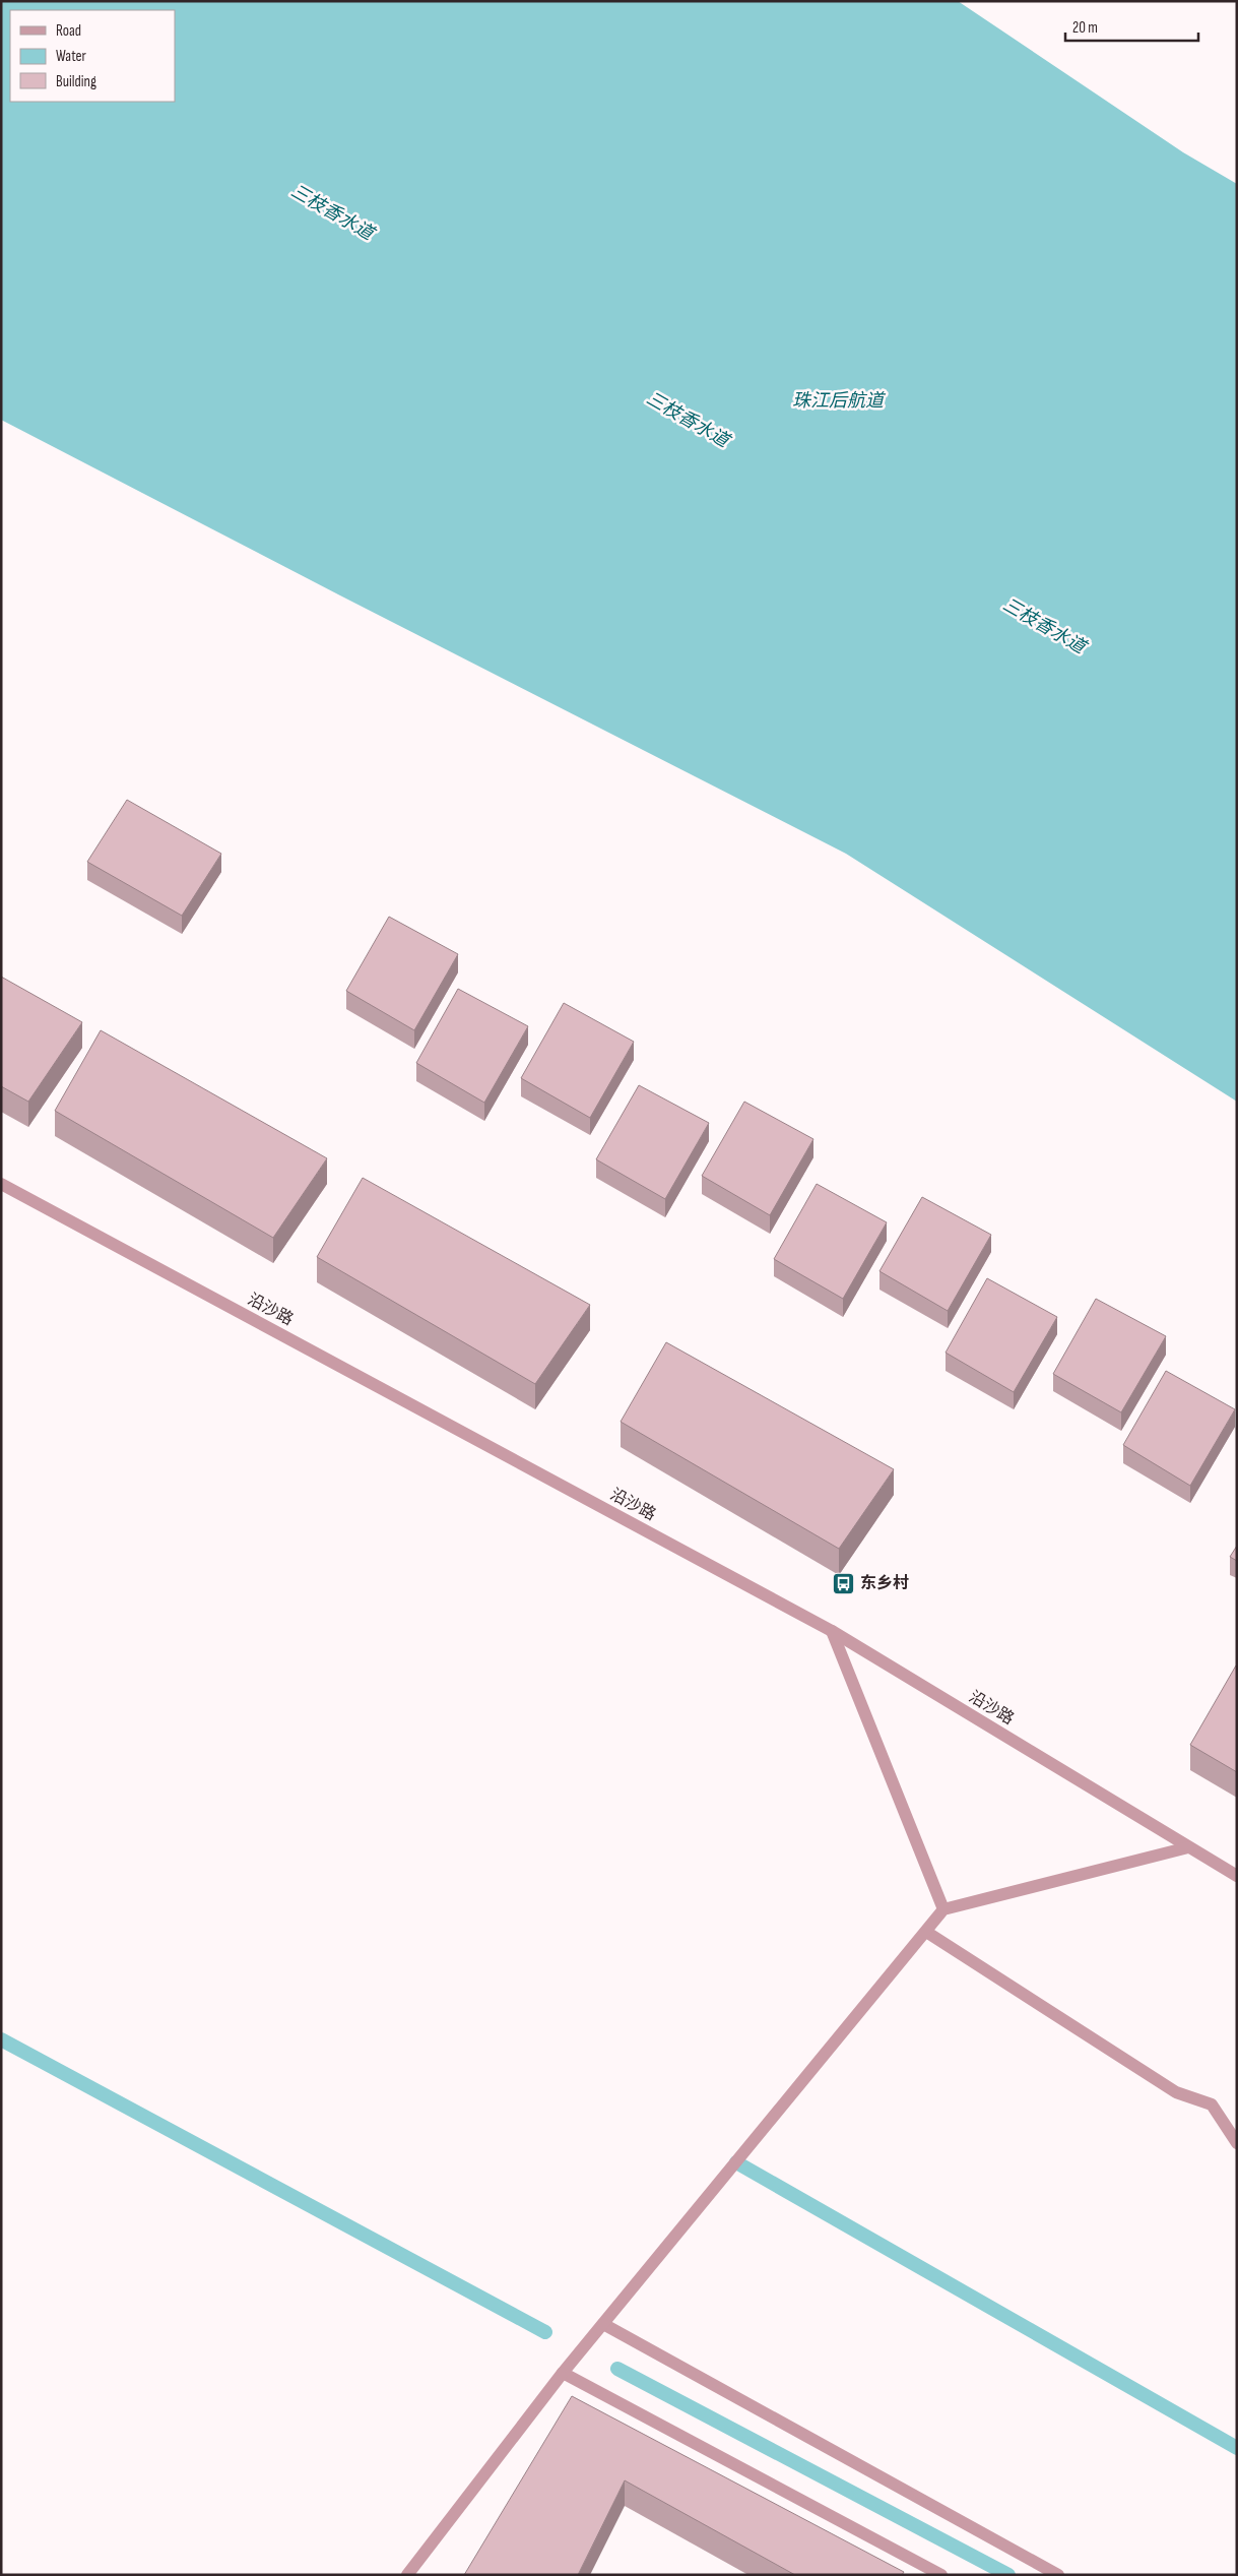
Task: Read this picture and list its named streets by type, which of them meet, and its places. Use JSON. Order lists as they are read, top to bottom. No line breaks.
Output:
{"streets":{"street":["沿沙路"]},"water":["三枝香水道","珠江后航道"],"places":{"bus stop":["东乡村"]},"legend":["Road","Water","Building"],"scale_bar":"20 m"}
